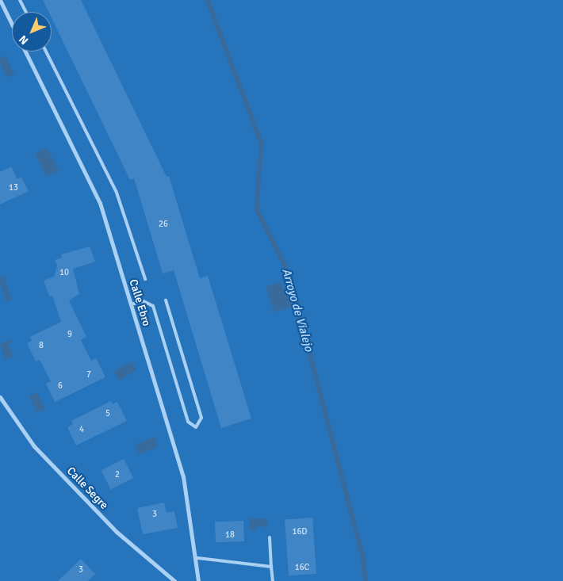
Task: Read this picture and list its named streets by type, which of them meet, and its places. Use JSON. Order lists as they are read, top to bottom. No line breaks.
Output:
{"streets":{"street":["Calle Ebro","Calle Segre"]},"water":["Arroyo de Vialejo"],"house_numbers":["13","26","10","9","8","7","6","5","4","2","3","16D","18","16C","3"],"north":"bottom left"}
